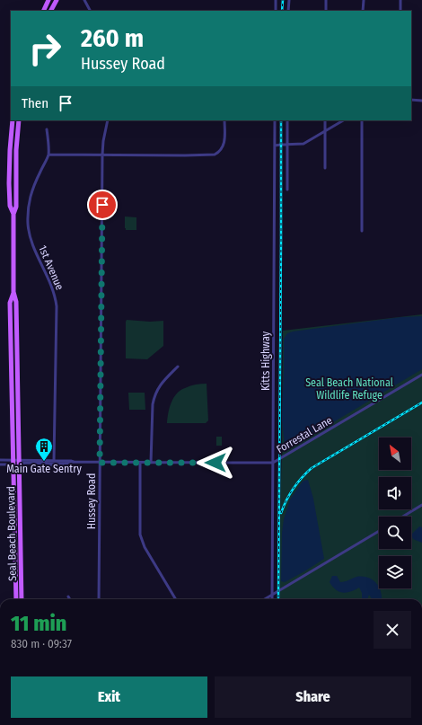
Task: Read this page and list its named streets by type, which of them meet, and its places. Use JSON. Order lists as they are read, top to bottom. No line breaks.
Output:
{"streets":{"main road":["Seal Beach Boulevard"],"street":["1st Avenue","Kitts Highway","Forrestal Lane","Hussey Road"]},"crossings":[["1st Avenue","Forrestal Lane"],["Kitts Highway","Forrestal Lane"],["Forrestal Lane","Hussey Road"],["Forrestal Lane","Seal Beach Boulevard"]],"parks":["Seal Beach National Wildlife Refuge"],"places":{"building":["Main Gate Sentry"]},"north":"top left","page":{"turn":["260 m","Hussey Road"],"then":"Then","heading":["11 min","830 m · 09:37"],"buttons":["Exit","Share"]}}
